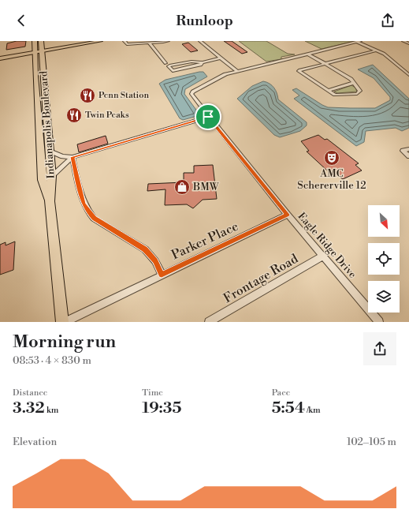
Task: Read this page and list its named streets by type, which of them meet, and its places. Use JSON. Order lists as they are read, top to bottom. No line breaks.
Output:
{"streets":{"highway":["Indianapolis Boulevard"],"street":["Parker Place","Eagle Ridge Drive","Frontage Road"]},"crossings":[["Parker Place","Eagle Ridge Drive"],["Eagle Ridge Drive","Frontage Road"]],"places":{"restaurant":["Penn Station","Twin Peaks"],"theatre":["AMC Schererville 12"],"shop":["BMW"]},"north":"bottom right","page":{"header":"Runloop","heading":["Morning run","08:53 · 4 × 830 m"],"stats":[["Distance","3.32 km"],["Time","19:35"],["Pace","5:54 /km"]],"chart":["Elevation","102–105 m"]}}
